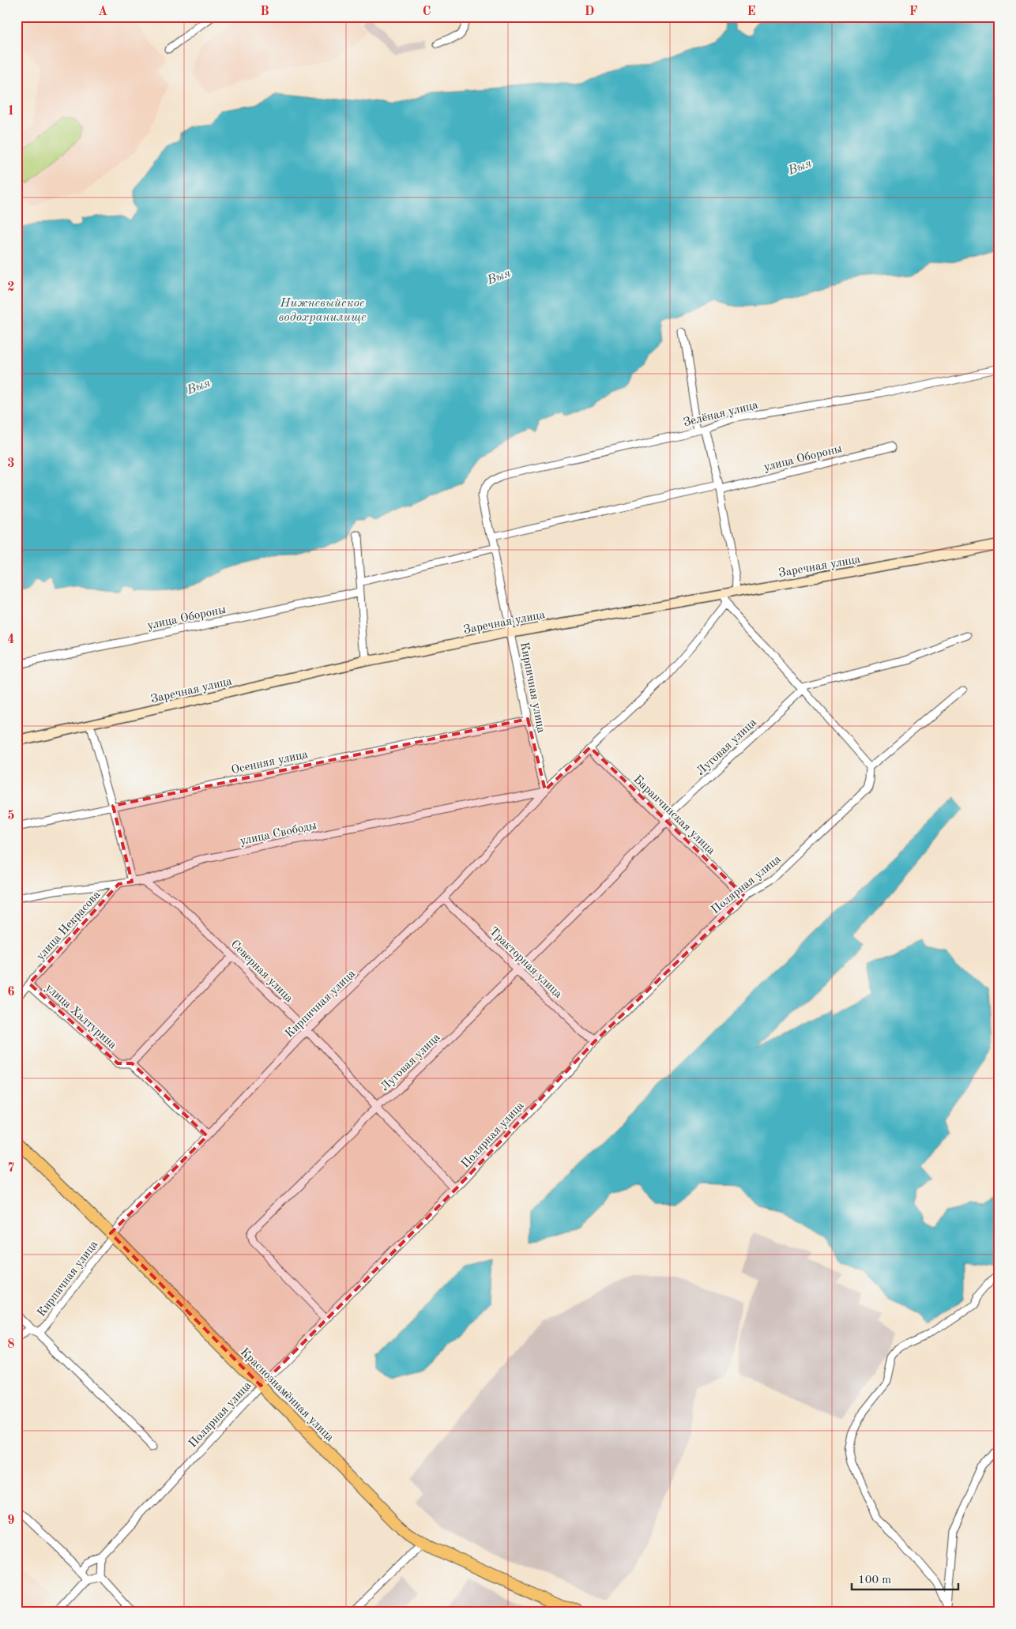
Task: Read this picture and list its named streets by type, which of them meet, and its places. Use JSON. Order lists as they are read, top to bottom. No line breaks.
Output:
{"streets":{"main road":["Краснознамённая улица"],"street":["Зелёная улица","улица Обороны","Заречная улица","Кирпичная улица","Луговая улица","Осенняя улица","Баранчинская улица","улица Свободы","Полярная улица","улица Некрасова","Тракторная улица","Северная улица","улица Халтурина"]},"crossings":[["Зелёная улица","Кирпичная улица"],["улица Обороны","Кирпичная улица"],["Заречная улица","Кирпичная улица"],["Кирпичная улица","Осенняя улица"],["Кирпичная улица","Баранчинская улица"],["Кирпичная улица","улица Свободы"],["Кирпичная улица","Тракторная улица"],["Кирпичная улица","Северная улица"],["Кирпичная улица","Краснознамённая улица"],["Луговая улица","Баранчинская улица"],["Луговая улица","Полярная улица"],["Луговая улица","Тракторная улица"],["Луговая улица","Северная улица"],["Баранчинская улица","Полярная улица"],["улица Свободы","улица Некрасова"],["улица Свободы","Северная улица"],["Полярная улица","Тракторная улица"],["Полярная улица","Северная улица"],["Полярная улица","Краснознамённая улица"],["улица Некрасова","улица Халтурина"]],"water":["Выя","Нижневыйское водохранилище"],"scale_bar":"100 m","grid":{"columns":["A","B","C","D","E","F"],"rows":["1","2","3","4","5","6","7","8","9"]}}
